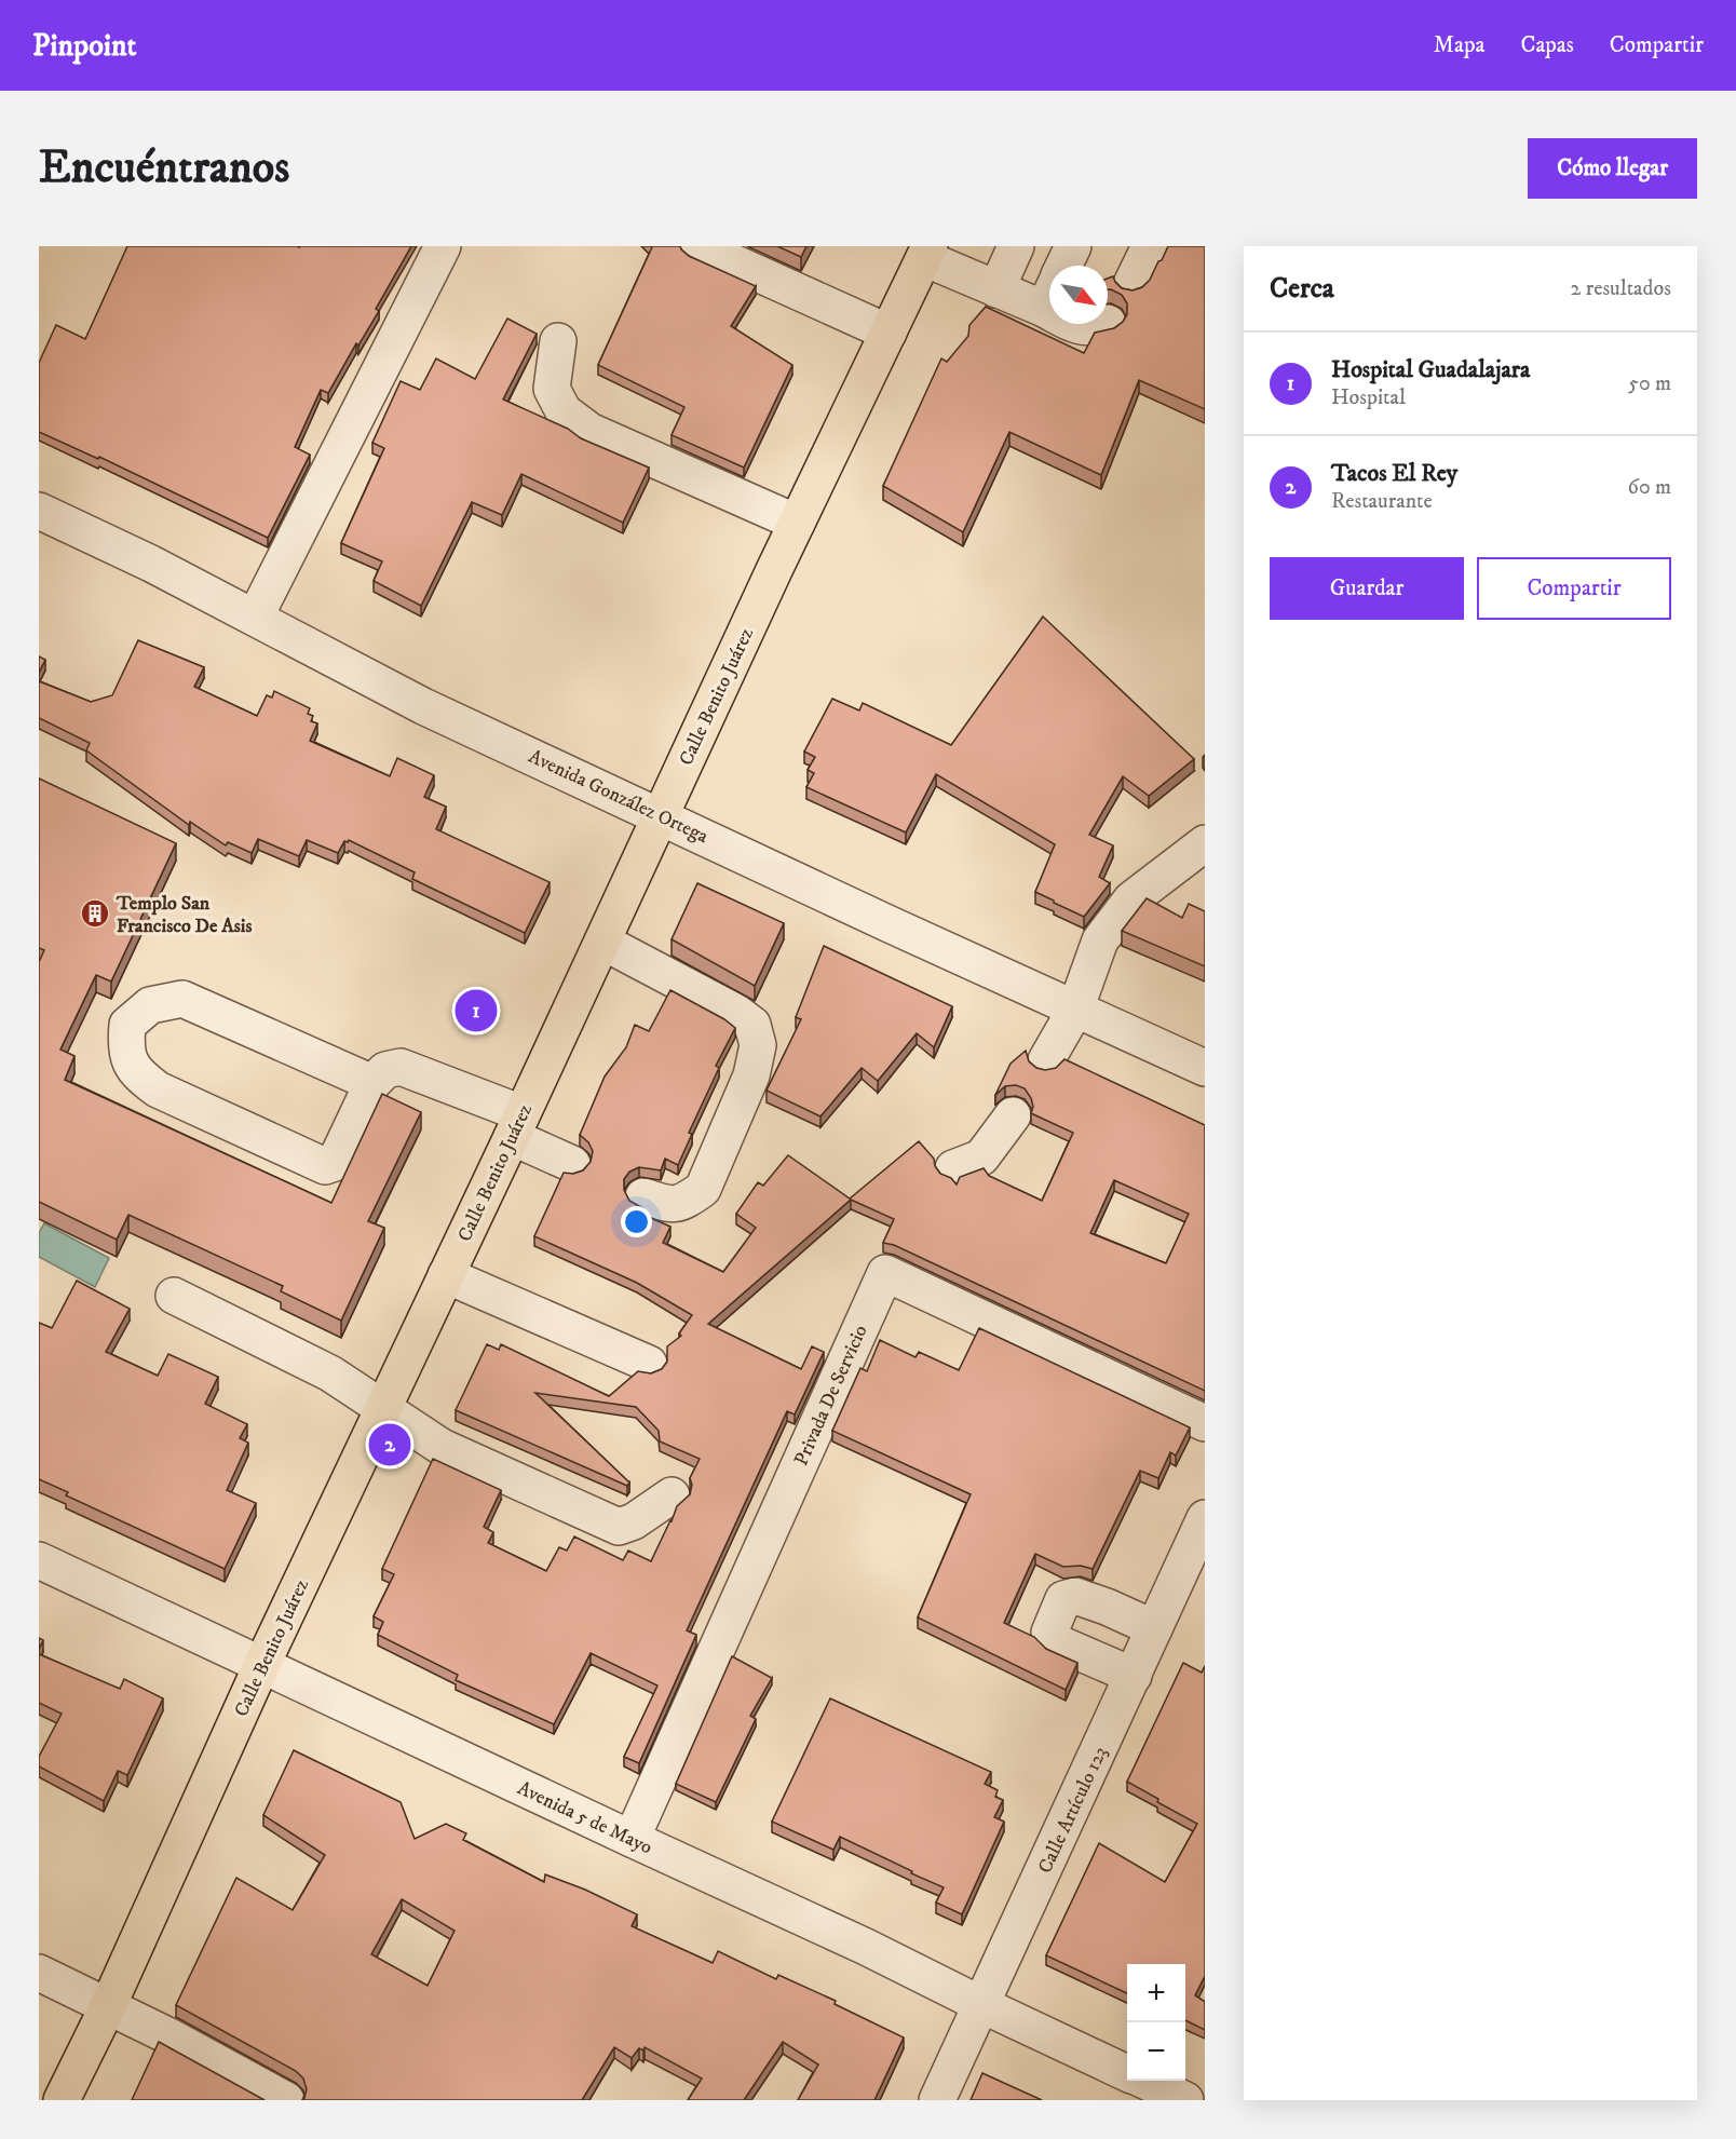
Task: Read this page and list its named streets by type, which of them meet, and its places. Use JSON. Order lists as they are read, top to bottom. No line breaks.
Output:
{"streets":{"main road":["Calle Benito Juárez"],"street":["Avenida González Ortega","Privada De Servicio","Calle Artículo 123","Avenida 5 de Mayo"]},"crossings":[["Calle Benito Juárez","Avenida González Ortega"],["Calle Benito Juárez","Avenida 5 de Mayo"],["Privada De Servicio","Avenida 5 de Mayo"],["Calle Artículo 123","Avenida 5 de Mayo"]],"places":{"building":["Templo San Francisco De Asis"]},"north":"bottom right","page":{"header":"Pinpoint","nav":["Mapa","Capas","Compartir"],"buttons":["Cómo llegar",["Guardar","Compartir"]],"title":"Encuéntranos","heading":["Cerca","2 resultados"],"list":[{"mark":"1","name":"Hospital Guadalajara","note":"Hospital","value":"50 m"},{"mark":"2","name":"Tacos El Rey","note":"Restaurante","value":"60 m"}],"pins":["1","2"],"map_buttons":["+","−"]}}
